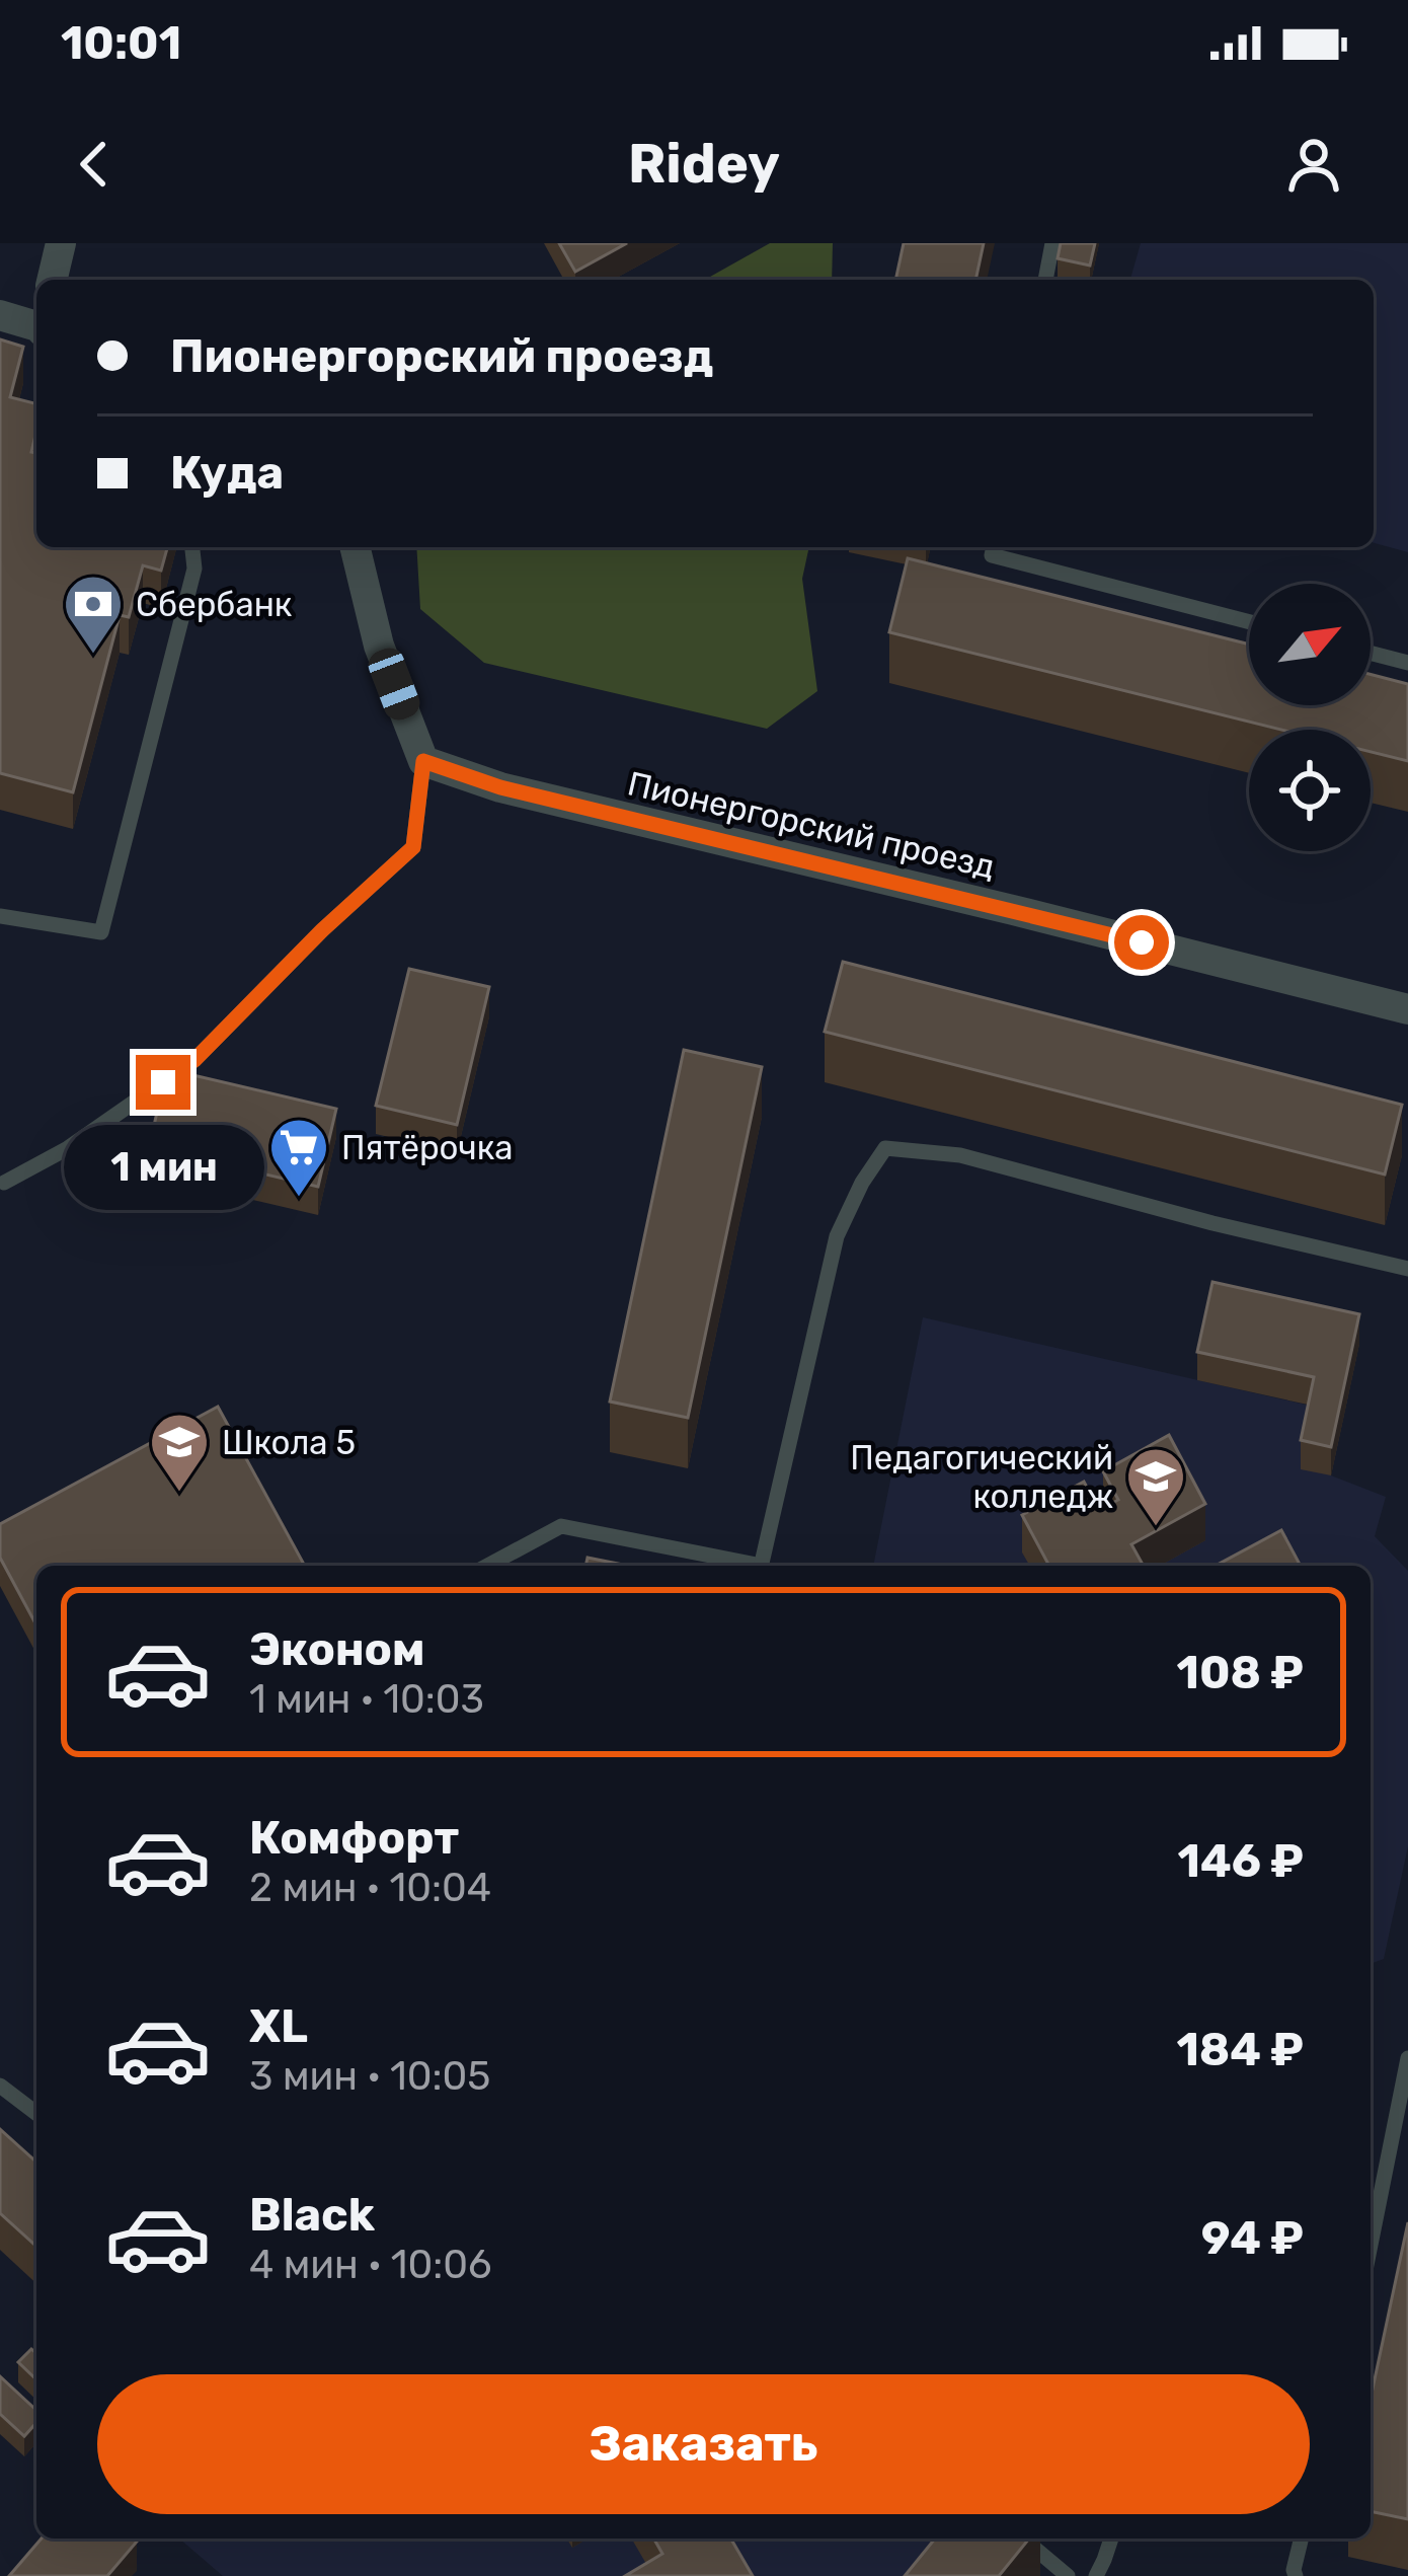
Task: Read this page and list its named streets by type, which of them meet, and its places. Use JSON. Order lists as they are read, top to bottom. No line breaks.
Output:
{"streets":{"street":["Пионергорский проезд"]},"places":{"bank":["Сбербанк"],"supermarket":["Пятёрочка"],"school or university":["Школа 5","Педагогический колледж"]},"north":"top right","page":{"status":"10:01","header":"Ridey","banner":["Пионергорский проезд","Куда"],"bubble":"1 мин","list":[{"name":"Эконом","note":"1 мин · 10:03","value":"108 ₽"},{"name":"Комфорт","note":"2 мин · 10:04","value":"146 ₽"},{"name":"XL","note":"3 мин · 10:05","value":"184 ₽"},{"name":"Black","note":"4 мин · 10:06","value":"94 ₽"}],"buttons":"Заказать"}}
